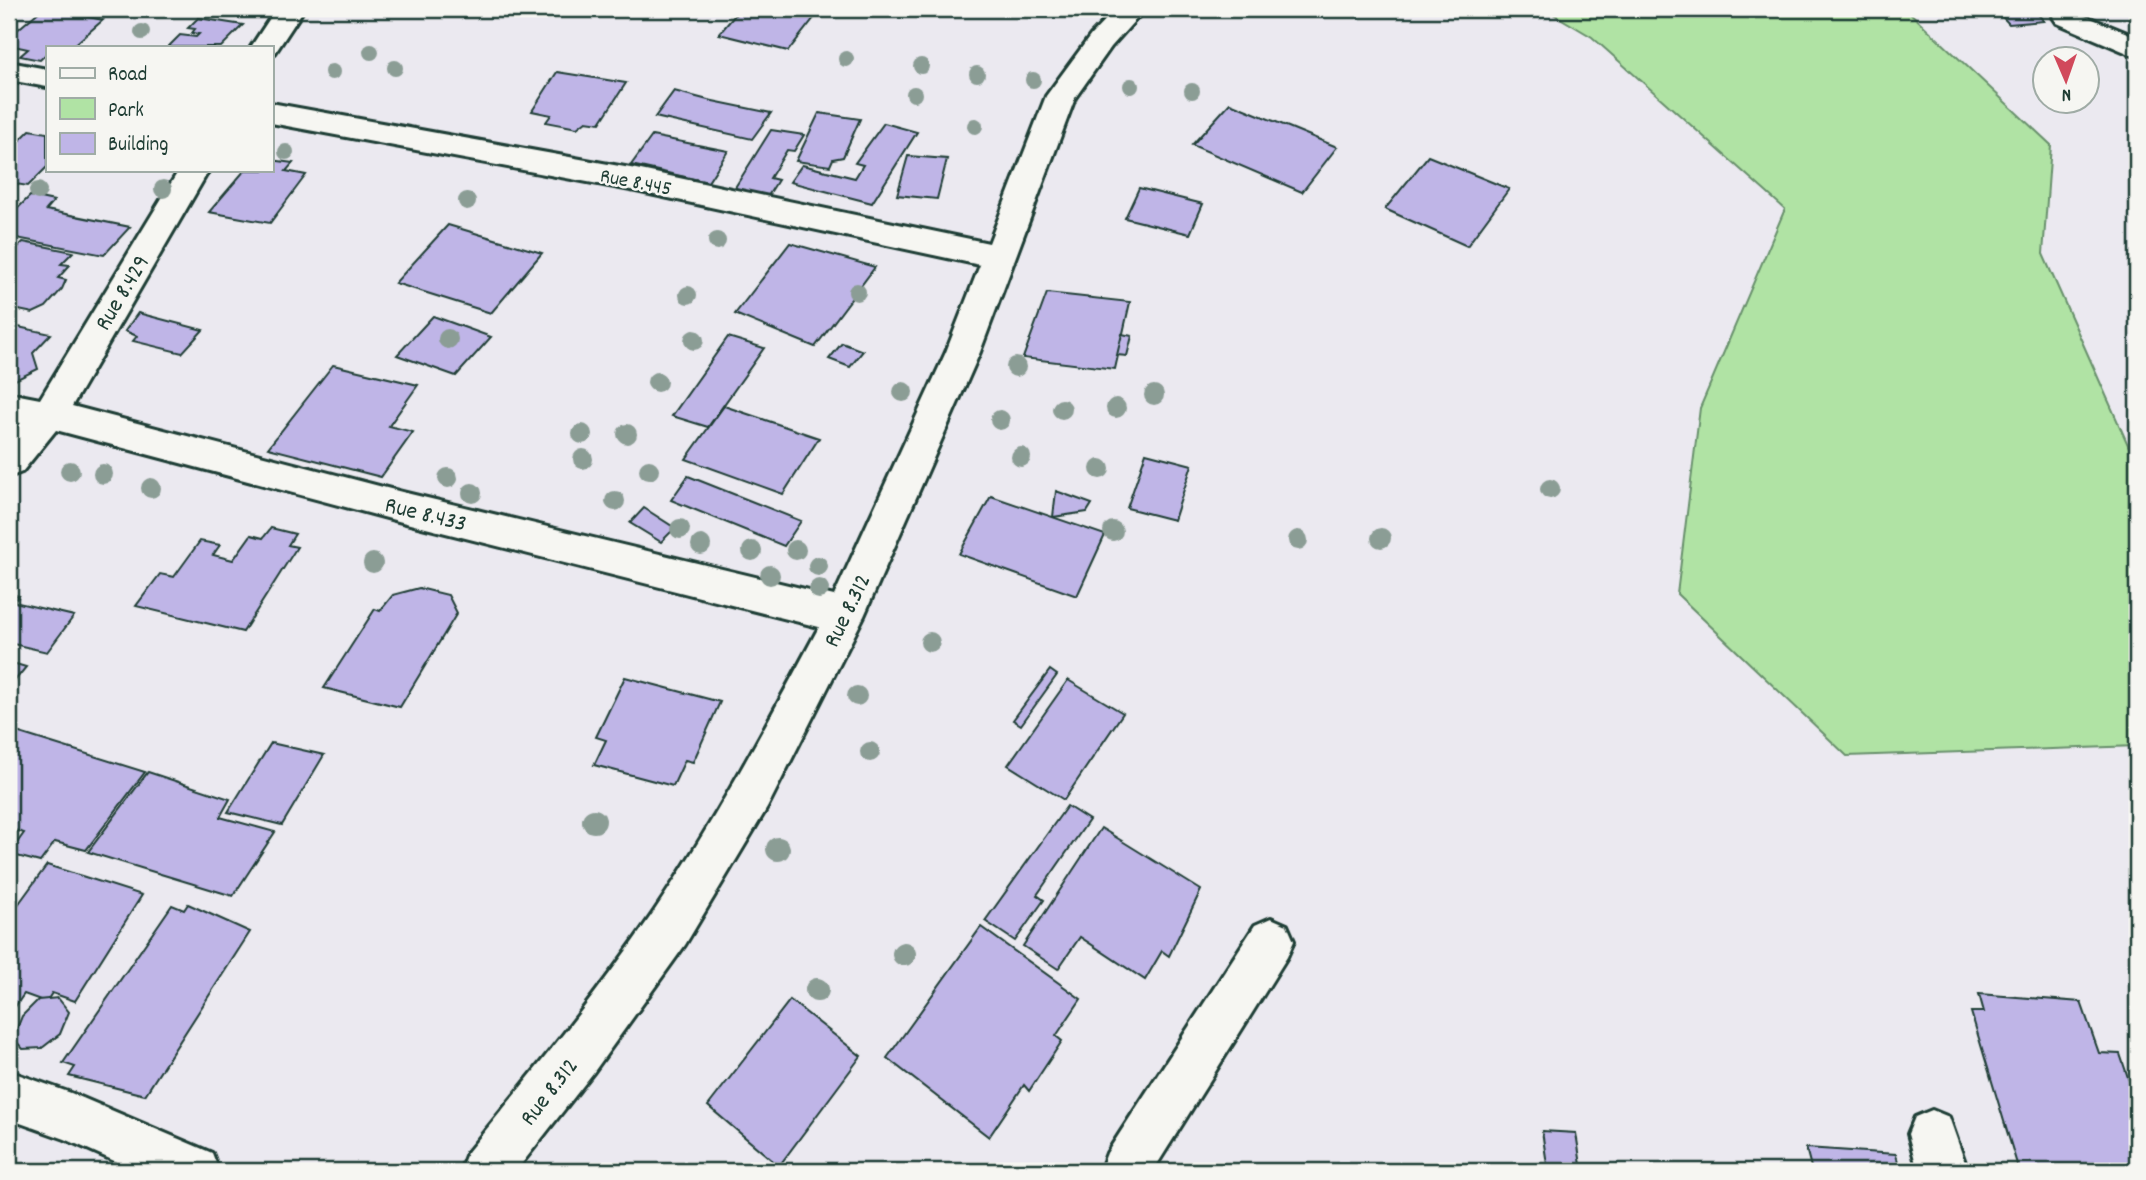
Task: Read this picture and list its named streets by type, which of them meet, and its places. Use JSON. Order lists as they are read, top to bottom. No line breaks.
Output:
{"streets":{"street":["Rue 8.445","Rue 8.429","Rue 8.433","Rue 8.312"]},"crossings":[["Rue 8.445","Rue 8.312"],["Rue 8.429","Rue 8.433"],["Rue 8.433","Rue 8.312"]],"legend":["Road","Park","Building"],"north":"bottom"}
